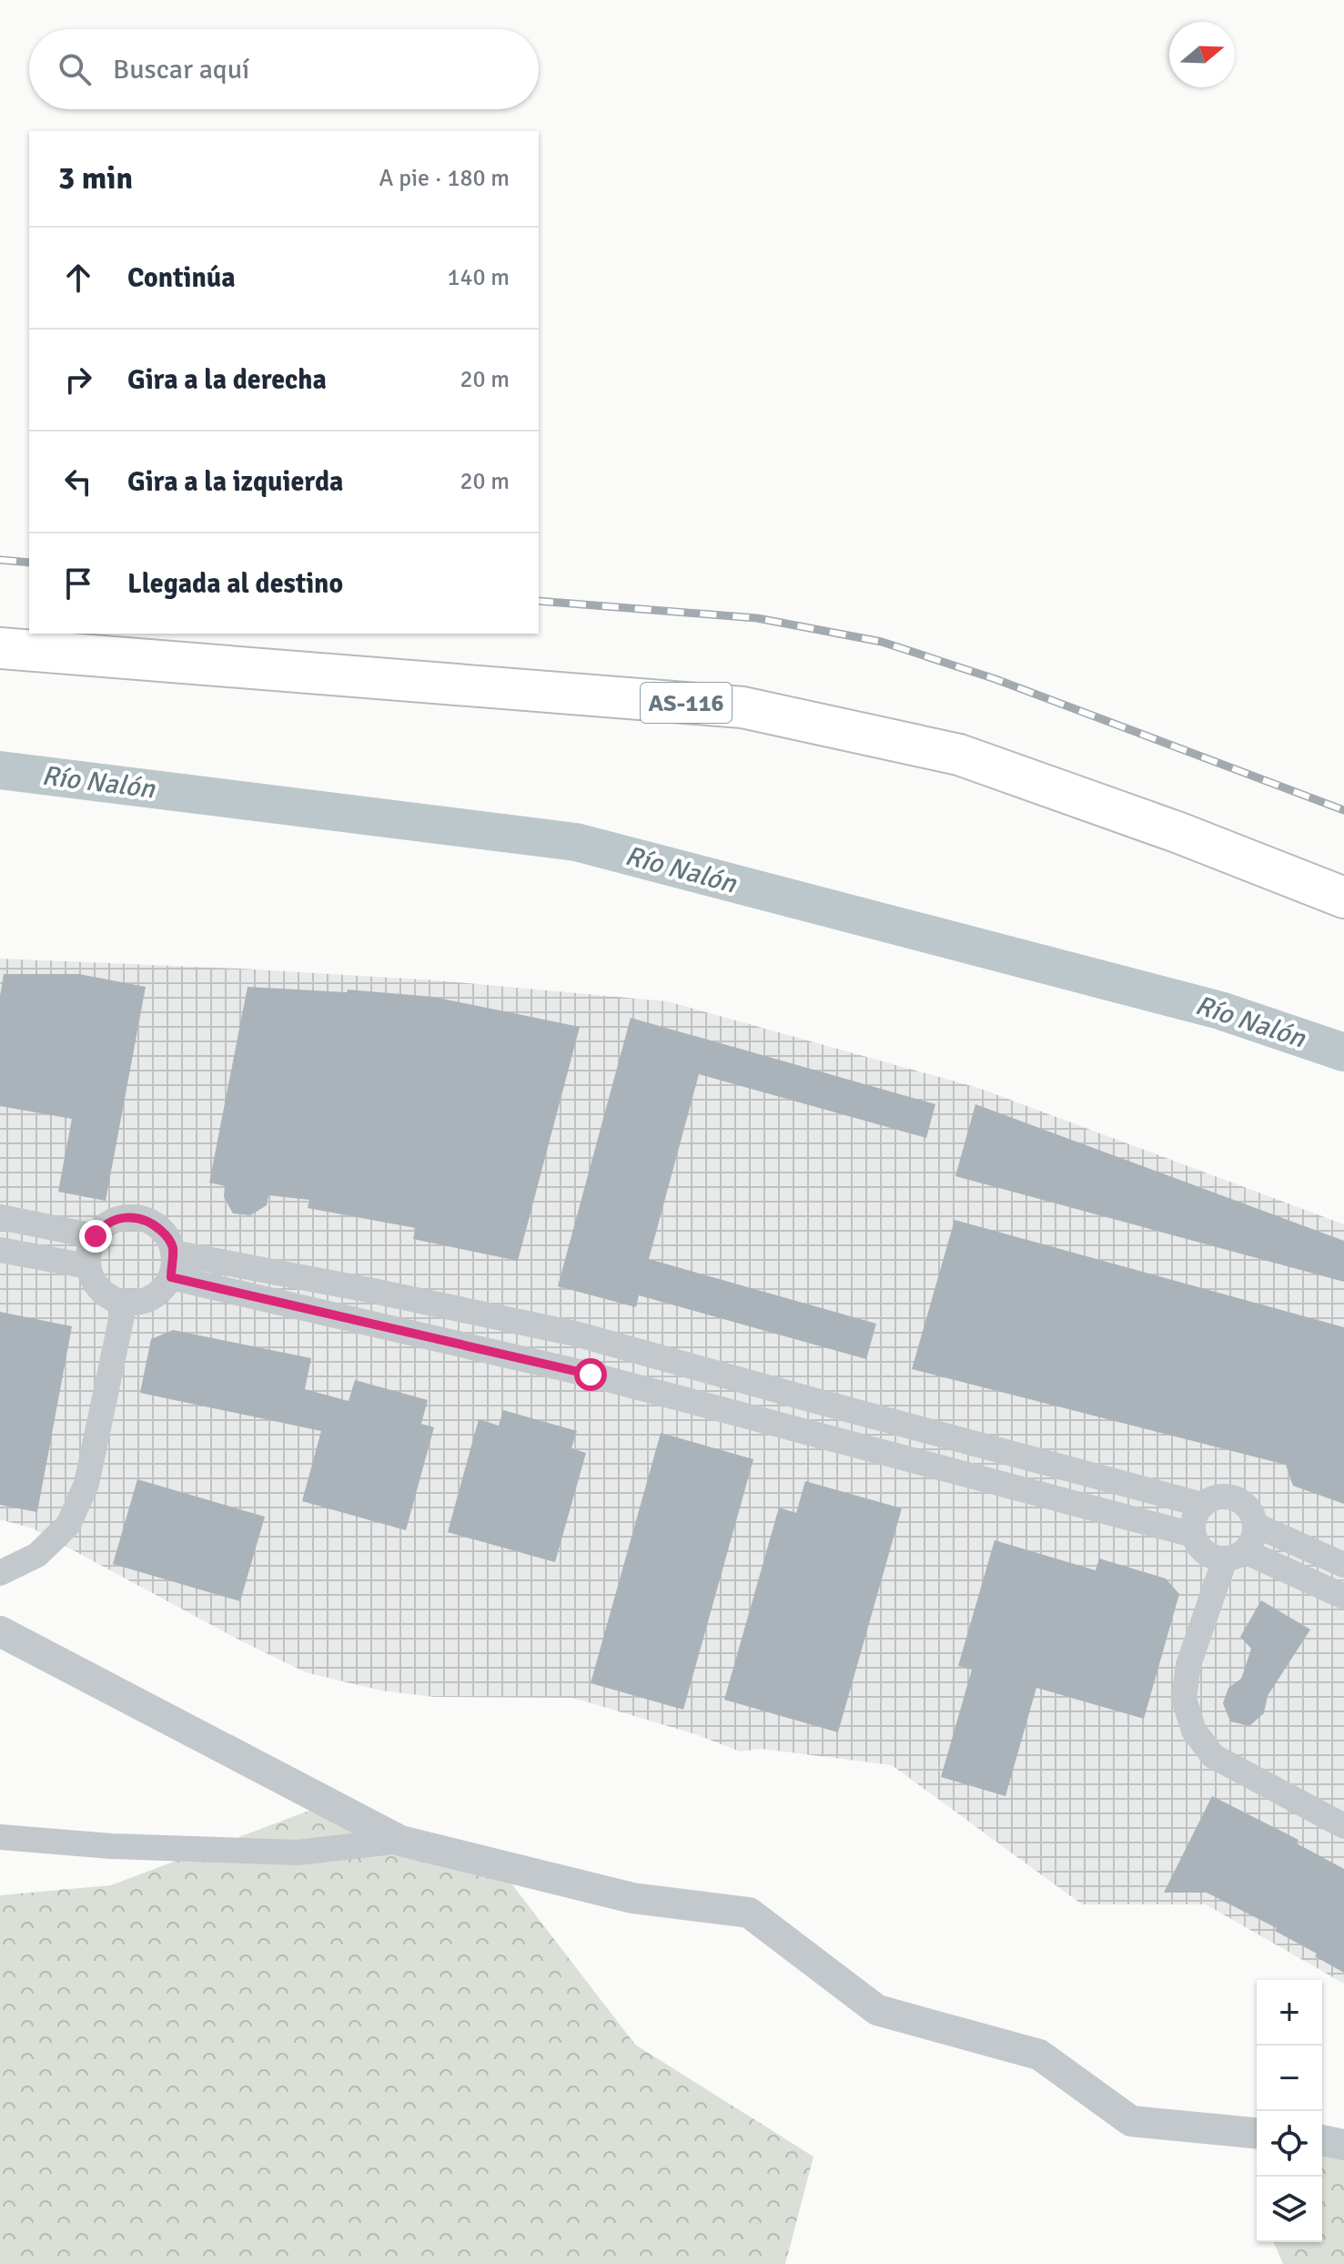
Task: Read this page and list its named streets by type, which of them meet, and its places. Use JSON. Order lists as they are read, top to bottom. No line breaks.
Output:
{"streets":{"main road":["AS-116"]},"water":["Río Nalón"],"north":"right","page":{"search":"Buscar aquí","heading":["3 min","A pie · 180 m"],"list":[["Continúa","140 m"],["Gira a la derecha","20 m"],["Gira a la izquierda","20 m"],"Llegada al destino"],"map_buttons":["+","−"]}}
